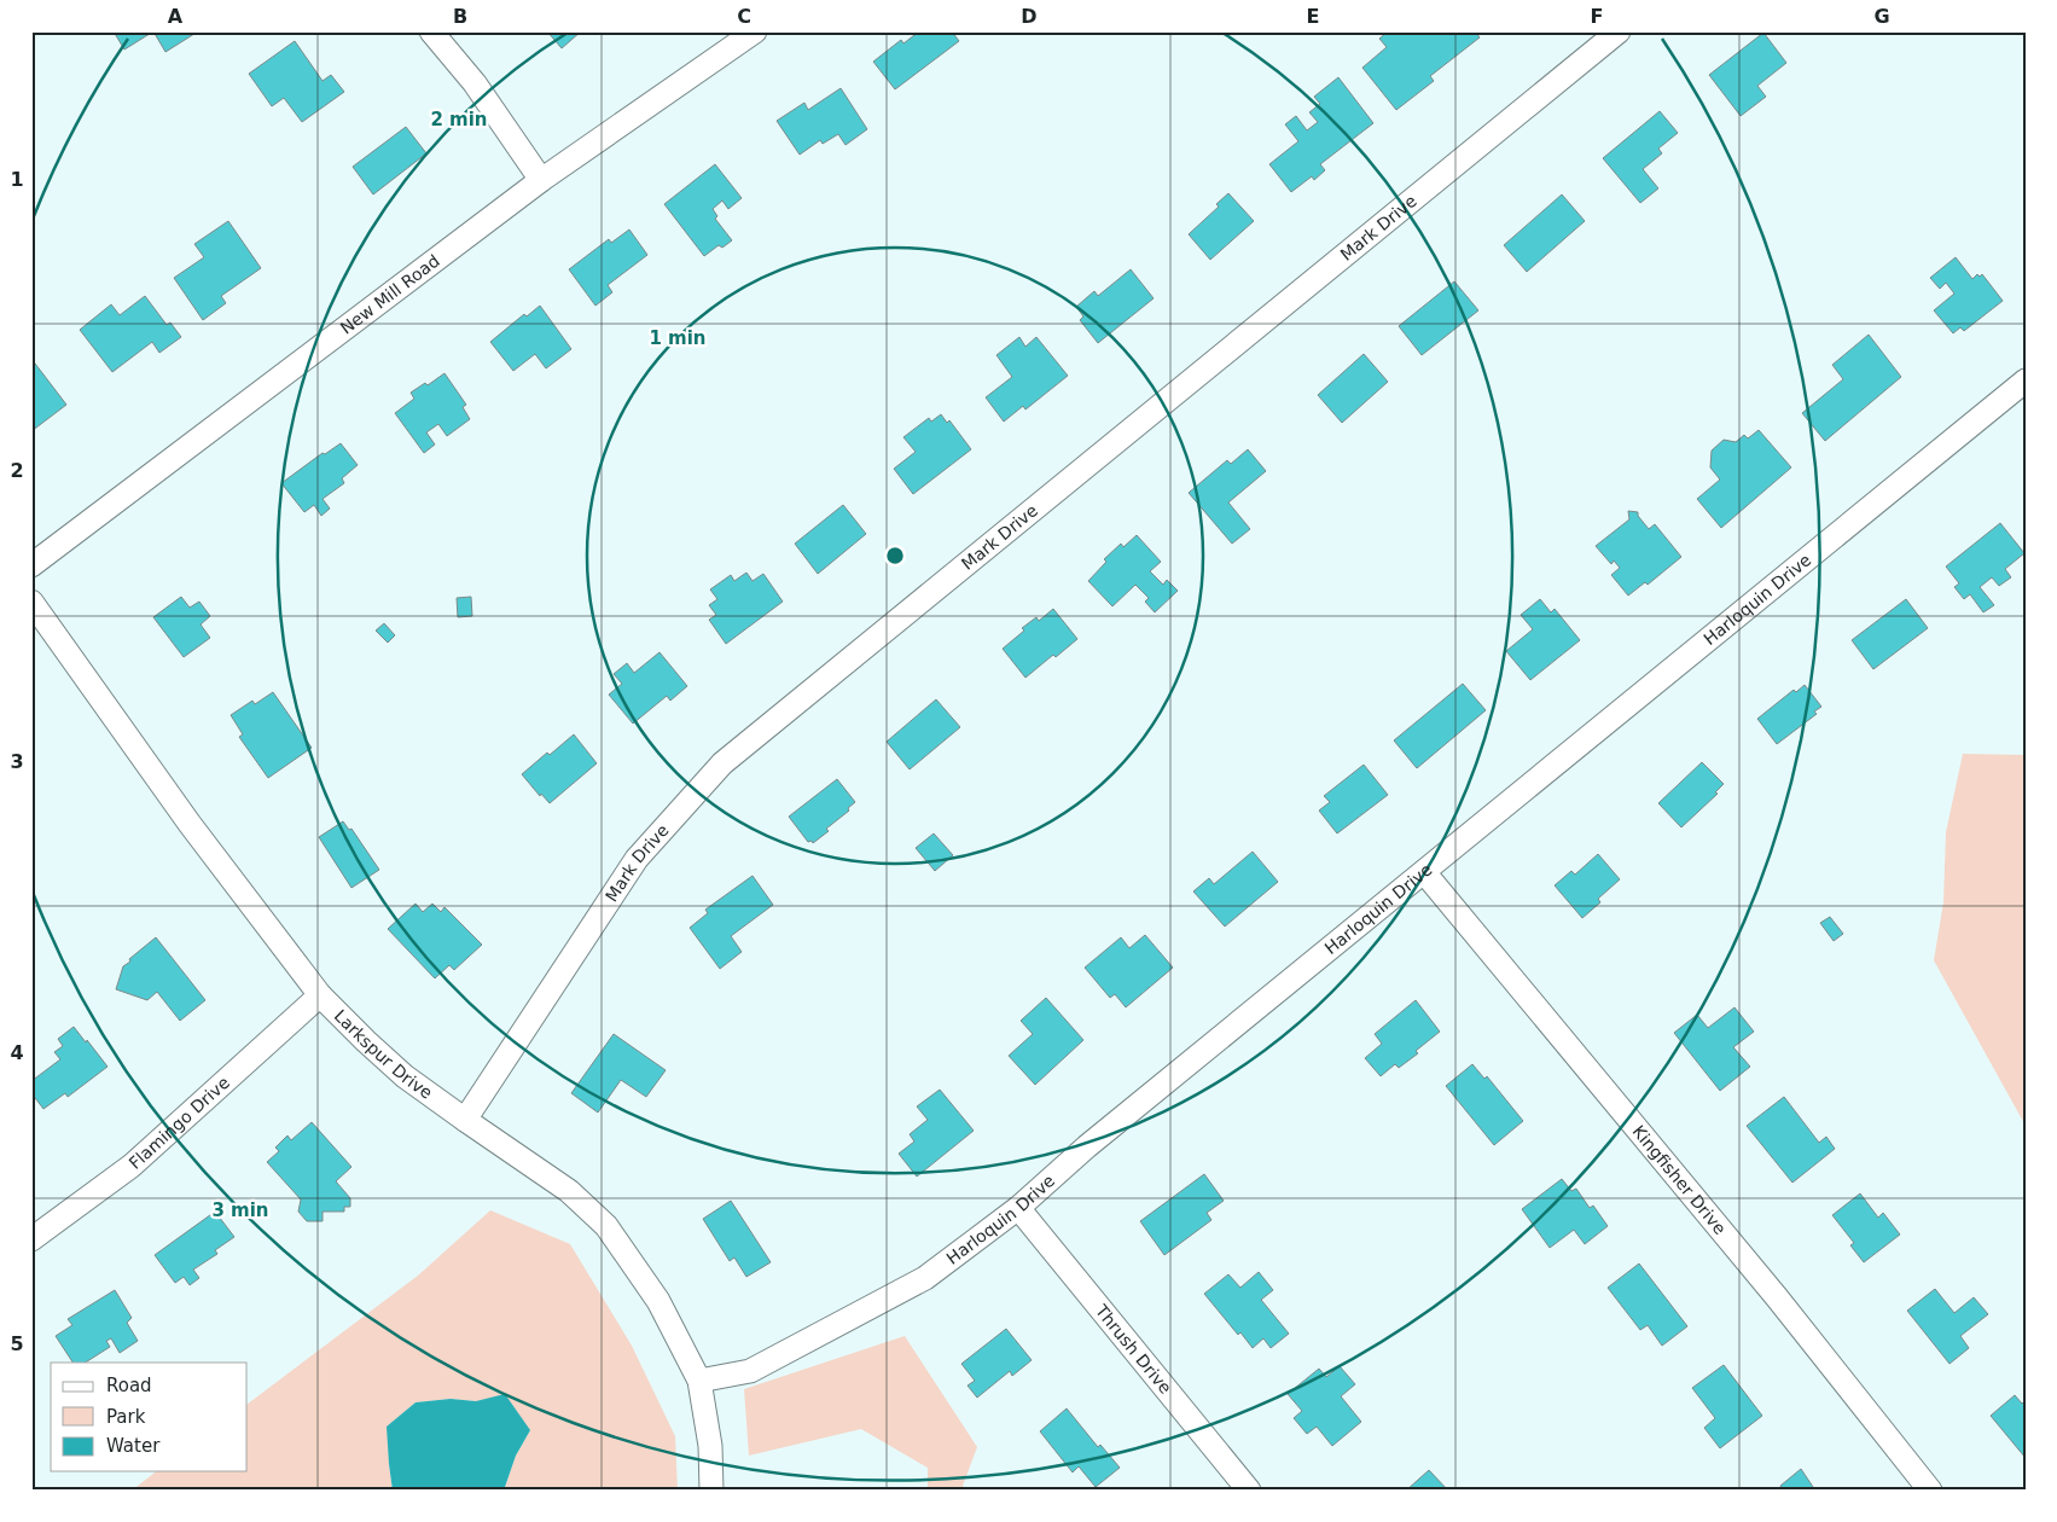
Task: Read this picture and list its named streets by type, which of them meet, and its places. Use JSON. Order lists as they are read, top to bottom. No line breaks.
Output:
{"streets":{"street":["Mark Drive","New Mill Road","Harloquin Drive","Larkspur Drive","Flamingo Drive","Kingfisher Drive","Thrush Drive"]},"crossings":[["Mark Drive","Larkspur Drive"],["Harloquin Drive","Larkspur Drive"],["Harloquin Drive","Kingfisher Drive"],["Harloquin Drive","Thrush Drive"],["Larkspur Drive","Flamingo Drive"]],"legend":["Road","Park","Water"],"grid":{"columns":["A","B","C","D","E","F","G"],"rows":["1","2","3","4","5"]},"rings":["2 min","1 min","3 min"]}
